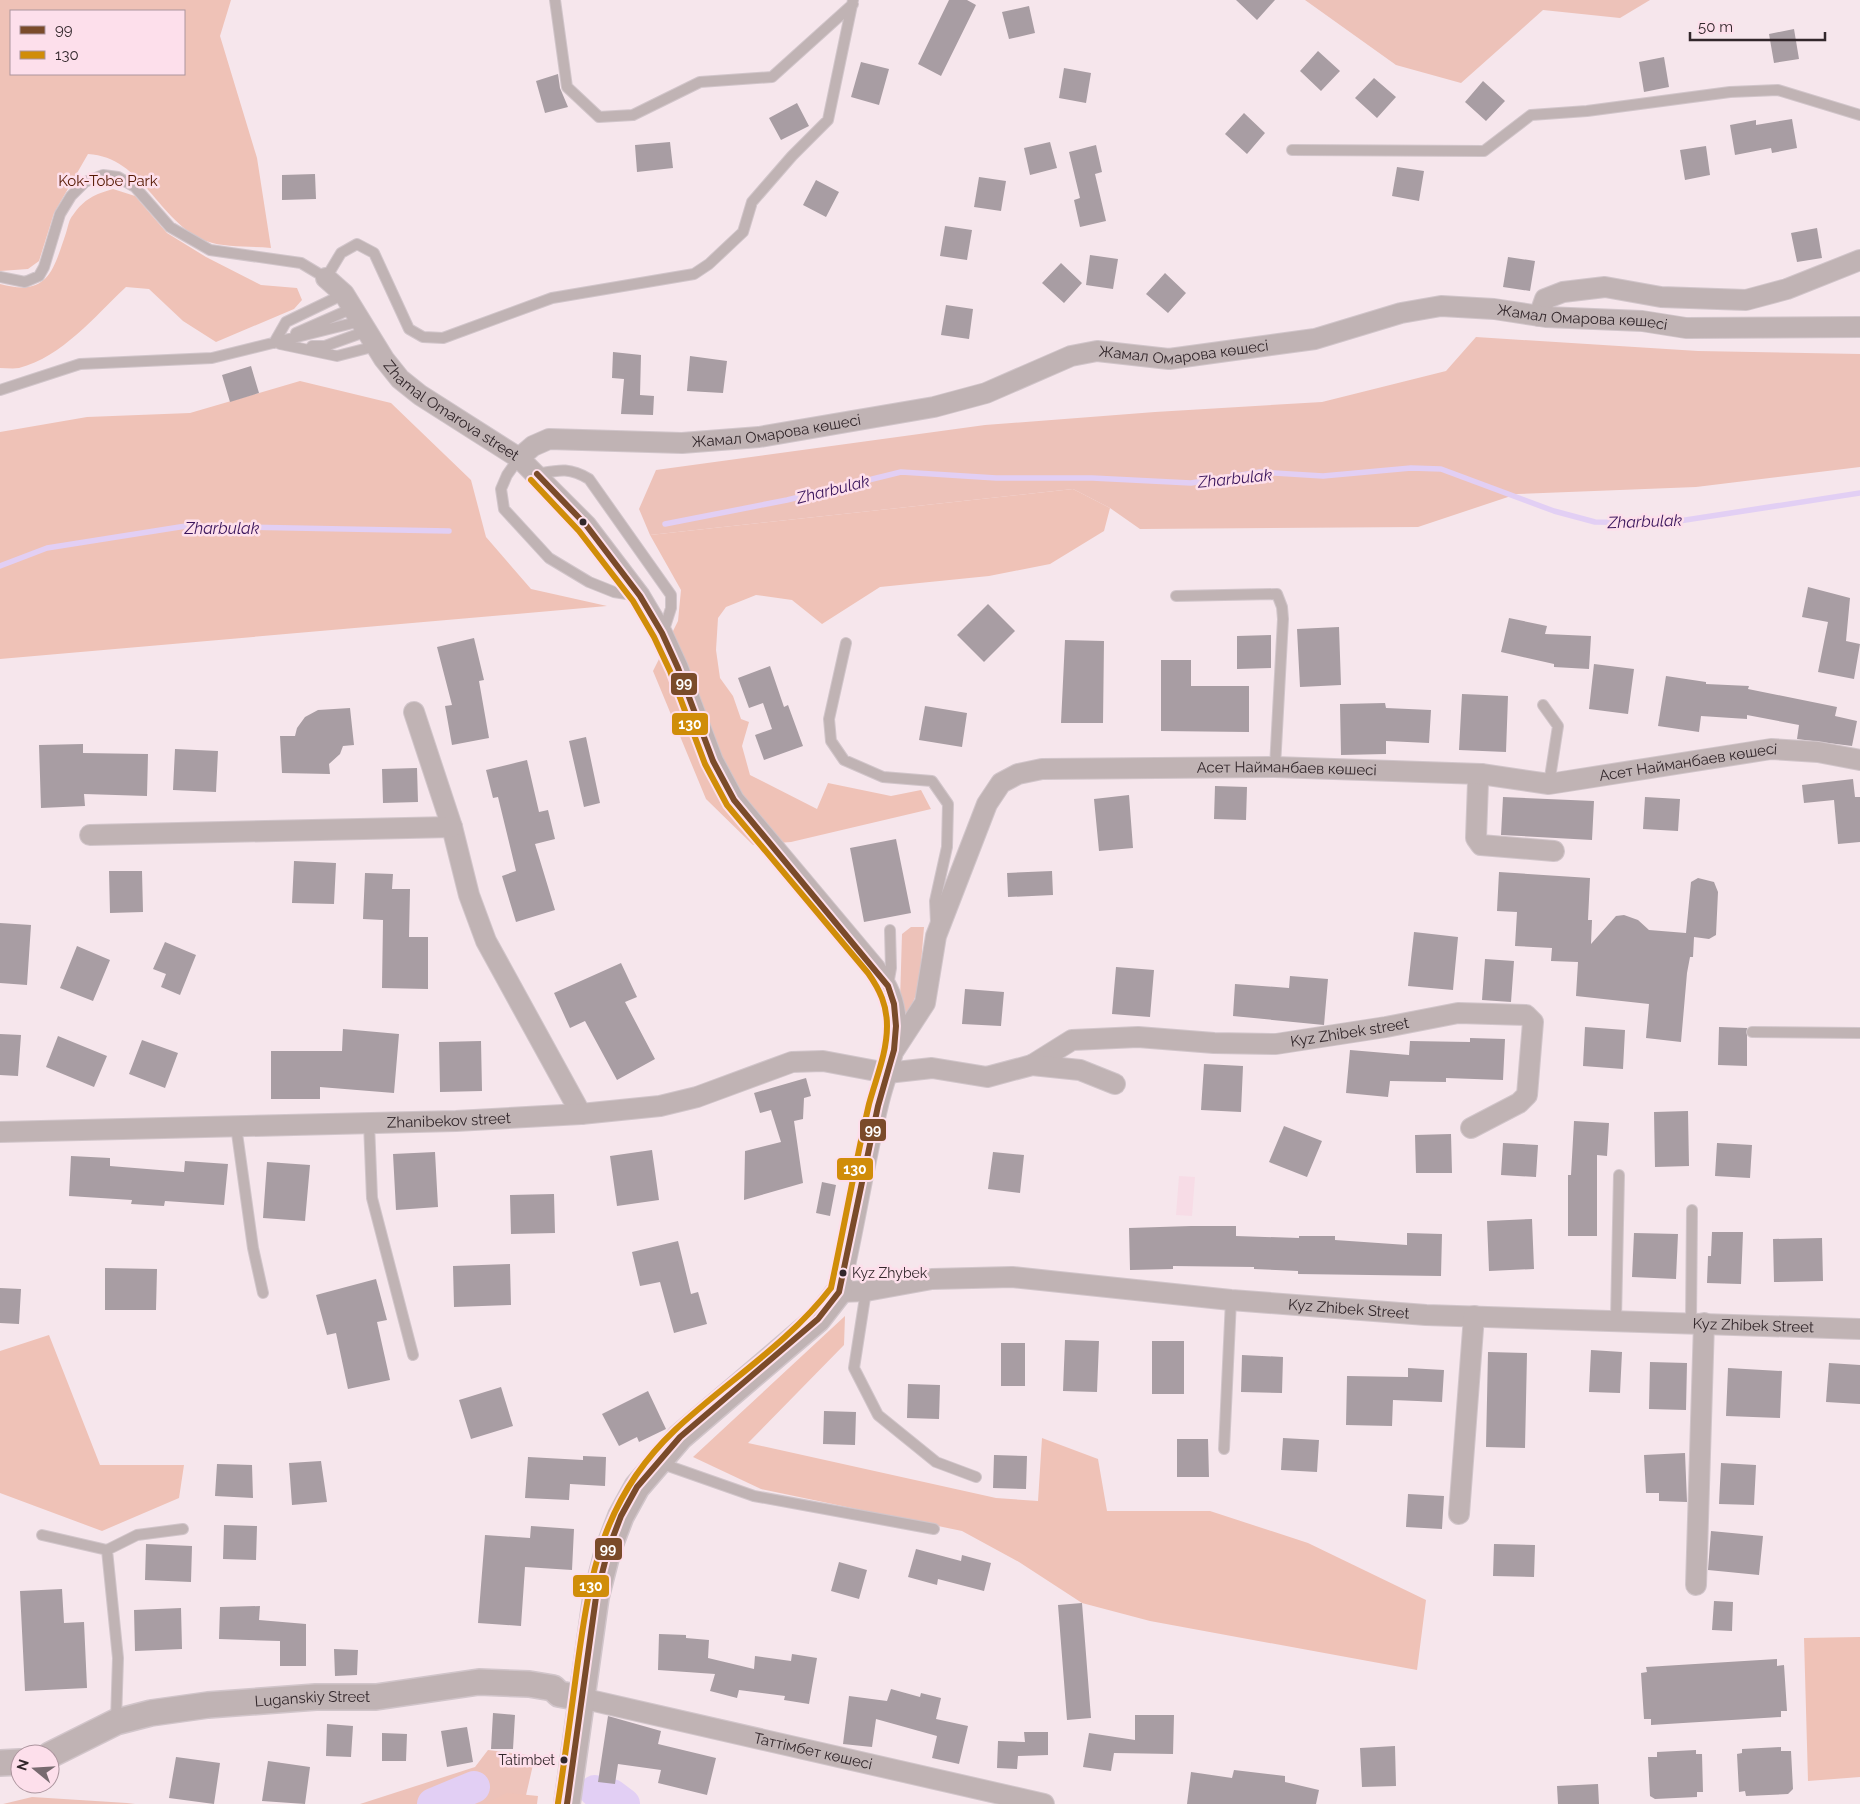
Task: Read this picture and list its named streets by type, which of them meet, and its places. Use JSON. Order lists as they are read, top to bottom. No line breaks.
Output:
{"streets":{"street":["Жамал Омарова көшесі","Zhamal Omarova street","Асет Найманбаев көшесі","Kyz Zhibek street","Zhanibekov street","Kyz Zhibek Street","Luganskiy Street","Таттімбет көшесі"]},"crossings":[["Жамал Омарова көшесі","Zhamal Omarova street"],["Zhamal Omarova street","Асет Найманбаев көшесі"],["Zhamal Omarova street","Kyz Zhibek street"],["Zhamal Omarova street","Zhanibekov street"],["Zhamal Omarova street","Kyz Zhibek Street"],["Zhamal Omarova street","Luganskiy Street"],["Zhamal Omarova street","Таттімбет көшесі"],["Kyz Zhibek street","Zhanibekov street"],["Luganskiy Street","Таттімбет көшесі"]],"water":["Zharbulak"],"parks":["Kok-Tobe Park"],"places":["Kyz Zhybek","Tatimbet"],"lines":["transit line 99","transit line 130"],"legend":["99","130"],"scale_bar":"50 m","north":"left"}
